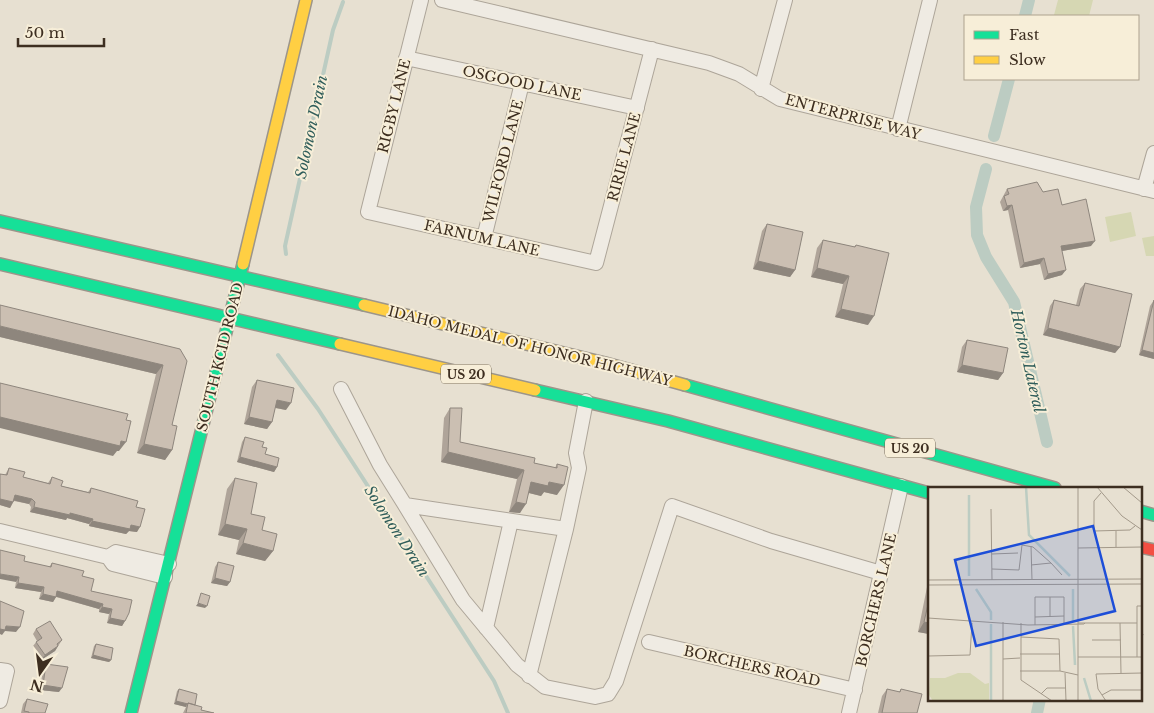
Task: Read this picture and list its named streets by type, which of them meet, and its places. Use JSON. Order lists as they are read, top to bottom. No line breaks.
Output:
{"streets":{"main road":["IDAHO MEDAL OF HONOR HIGHWAY","SOUTH KCID ROAD","US 20"],"street":["OSGOOD LANE","RIGBY LANE","ENTERPRISE WAY","RIRIE LANE","WILFORD LANE","FARNUM LANE","BORCHERS LANE","BORCHERS ROAD"]},"crossings":[["OSGOOD LANE","RIGBY LANE"],["OSGOOD LANE","RIRIE LANE"],["OSGOOD LANE","WILFORD LANE"],["RIGBY LANE","FARNUM LANE"],["ENTERPRISE WAY","RIRIE LANE"],["RIRIE LANE","FARNUM LANE"],["WILFORD LANE","FARNUM LANE"],["IDAHO MEDAL OF HONOR HIGHWAY","SOUTH KCID ROAD"],["SOUTH KCID ROAD","US 20"],["US 20","BORCHERS LANE"],["BORCHERS LANE","BORCHERS ROAD"]],"water":["Solomon Drain","Horton Lateral"],"legend":["Fast","Slow"],"scale_bar":"50 m","north":"bottom"}
